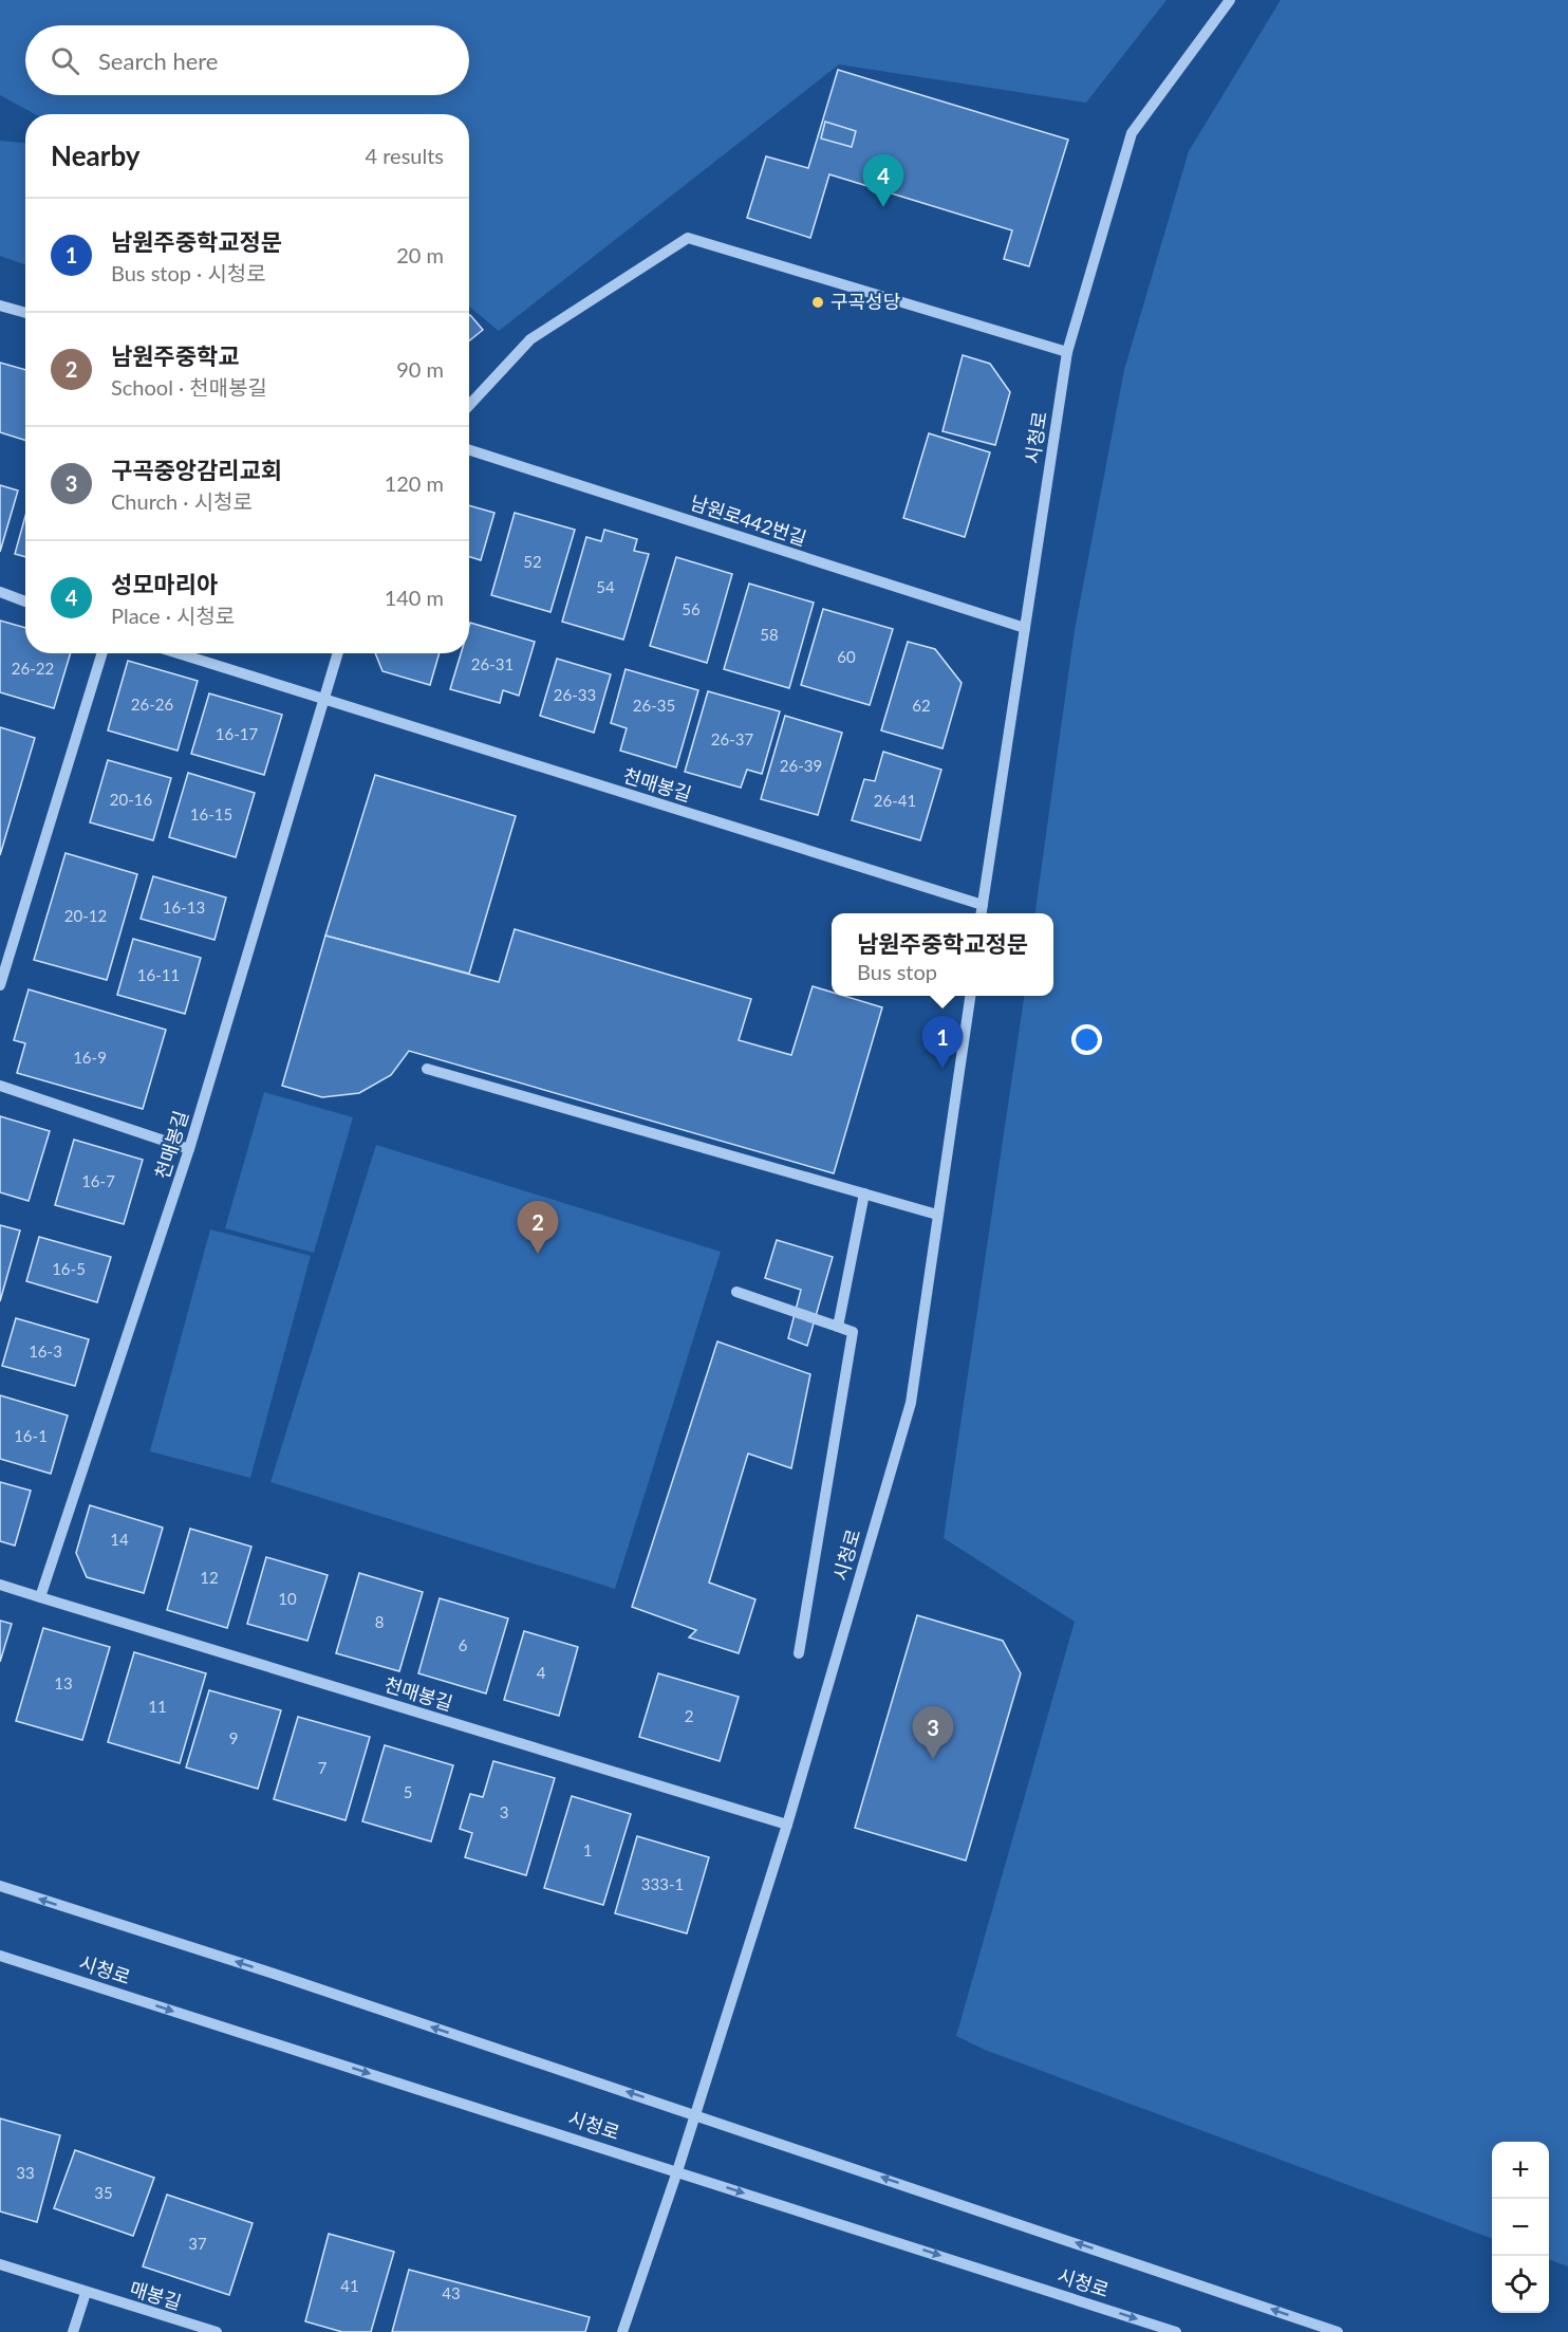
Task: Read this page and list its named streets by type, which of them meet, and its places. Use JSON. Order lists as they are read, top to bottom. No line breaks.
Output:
{"streets":{"street":["시청로","남원로442번길","천매봉길","매봉길"]},"crossings":[["시청로","남원로442번길"],["시청로","천매봉길"]],"places":["구곡성당"],"house_numbers":["52","54","56","58","60","26-31","26-22","26-33","26-26","26-35","62","16-17","26-37","26-39","20-16","26-41","16-15","16-13","20-12","16-11","16-9","16-7","16-5","16-3","16-1","14","12","10","8","6","4","13","11","2","9","7","5","3","1","333-1","33","35","37","41","43"],"page":{"search":"Search here","heading":["Nearby","4 results"],"pins":["4","1","2","3"],"list":[{"mark":"1","name":"남원주중학교정문","note":"Bus stop · 시청로","value":"20 m"},{"mark":"2","name":"남원주중학교","note":"School · 천매봉길","value":"90 m"},{"mark":"3","name":"구곡중앙감리교회","note":"Church · 시청로","value":"120 m"},{"mark":"4","name":"성모마리아","note":"Place · 시청로","value":"140 m"}],"popup":["남원주중학교정문","Bus stop"],"map_buttons":["+","−"]}}
